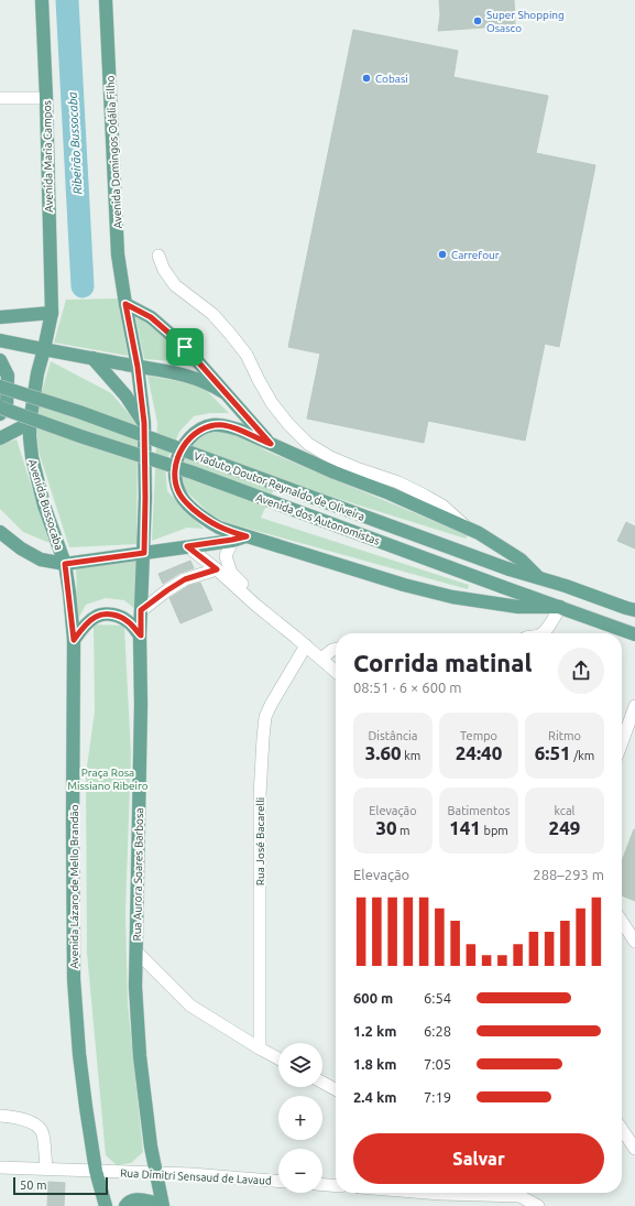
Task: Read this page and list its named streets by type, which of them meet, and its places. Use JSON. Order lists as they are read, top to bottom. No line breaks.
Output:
{"streets":{"main road":["Avenida Domingos Odália Filho","Avenida Maria Campos","Viaduto Doutor Reynaldo de Oliveira","Avenida Bussocaba","Avenida dos Autonomistas","Rua Aurora Soares Barbosa","Avenida Lázaro de Mello Brandão"],"street":["Rua José Bacarelli","Rua Dimitri Sensaud de Lavaud"]},"crossings":[["Avenida Domingos Odália Filho","Rua Aurora Soares Barbosa"],["Avenida Maria Campos","Avenida Bussocaba"],["Avenida Bussocaba","Avenida Lázaro de Mello Brandão"],["Rua Aurora Soares Barbosa","Rua Dimitri Sensaud de Lavaud"],["Avenida Lázaro de Mello Brandão","Rua Dimitri Sensaud de Lavaud"]],"water":["Ribeirão Bussocaba"],"parks":["Praça Rosa Missiano Ribeiro"],"places":["Super Shopping Osasco","Cobasi","Carrefour"],"scale_bar":"50 m","page":{"heading":["Corrida matinal","08:51 · 6 × 600 m"],"stats":[["Distância","3.60 km"],["Tempo","24:40"],["Ritmo","6:51 /km"],["Elevação","30 m"],["Batimentos","141 bpm"],["kcal","249"]],"chart":["Elevação","288–293 m"],"list":[{"name":"600 m","note":"6:54"},{"name":"1.2 km","note":"6:28"},{"name":"1.8 km","note":"7:05"},{"name":"2.4 km","note":"7:19"}],"map_buttons":["+","−"],"buttons":"Salvar","scale":"50 m"}}
